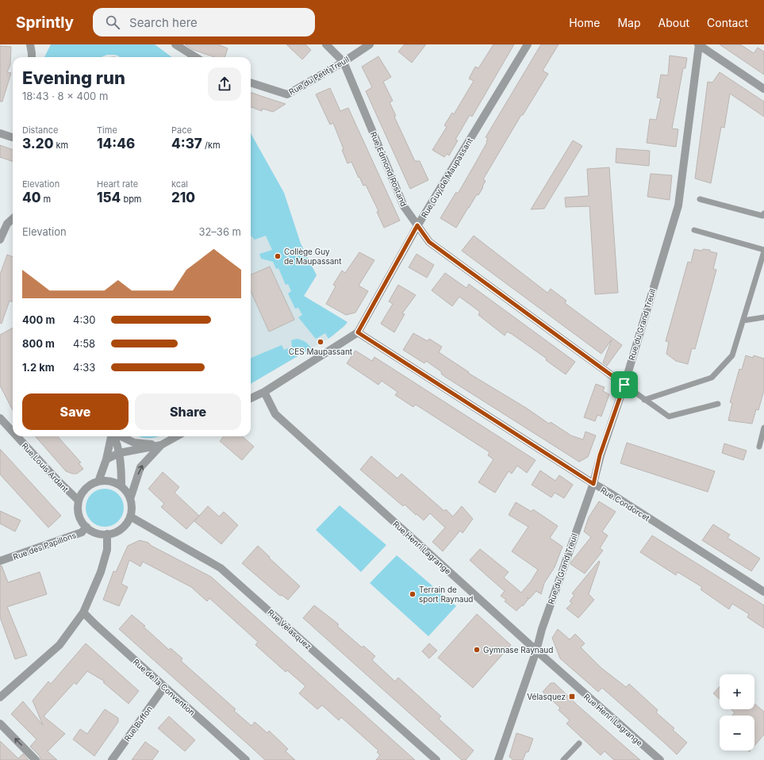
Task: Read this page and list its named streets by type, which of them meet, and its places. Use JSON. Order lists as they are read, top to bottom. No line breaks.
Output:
{"streets":{"street":["Rue du Petit Treuil","Rue Edmond Rostand","Rue Guy de Maupassant","Rue du Grand Treuil","Rue Louis Ardant","Rue Condorcet","Rue des Papillons","Rue Henri Lagrange","Rue Velasquez","Rue de la Convention","Rue Buffon"]},"crossings":[["Rue du Petit Treuil","Rue Edmond Rostand"],["Rue Edmond Rostand","Rue Guy de Maupassant"],["Rue Edmond Rostand","Rue du Grand Treuil"],["Rue Guy de Maupassant","Rue Condorcet"],["Rue Guy de Maupassant","Rue Henri Lagrange"],["Rue du Grand Treuil","Rue Condorcet"],["Rue du Grand Treuil","Rue Henri Lagrange"],["Rue Louis Ardant","Rue des Papillons"],["Rue Louis Ardant","Rue Velasquez"],["Rue des Papillons","Rue Velasquez"],["Rue de la Convention","Rue Buffon"]],"places":{"other":["Collège Guy de Maupassant","CES Maupassant","Terrain de sport Raynaud","Gymnase Raynaud"],"transit":["Vélasquez"]},"page":{"header":"Sprintly","search":"Search here","nav":["Home","Map","About","Contact"],"heading":["Evening run","18:43 · 8 × 400 m"],"stats":[["Distance","3.20 km"],["Time","14:46"],["Pace","4:37 /km"],["Elevation","40 m"],["Heart rate","154 bpm"],["kcal","210"]],"chart":["Elevation","32–36 m"],"list":[{"name":"400 m","note":"4:30"},{"name":"800 m","note":"4:58"},{"name":"1.2 km","note":"4:33"}],"buttons":["Save","Share"],"map_buttons":["+","−"]}}
